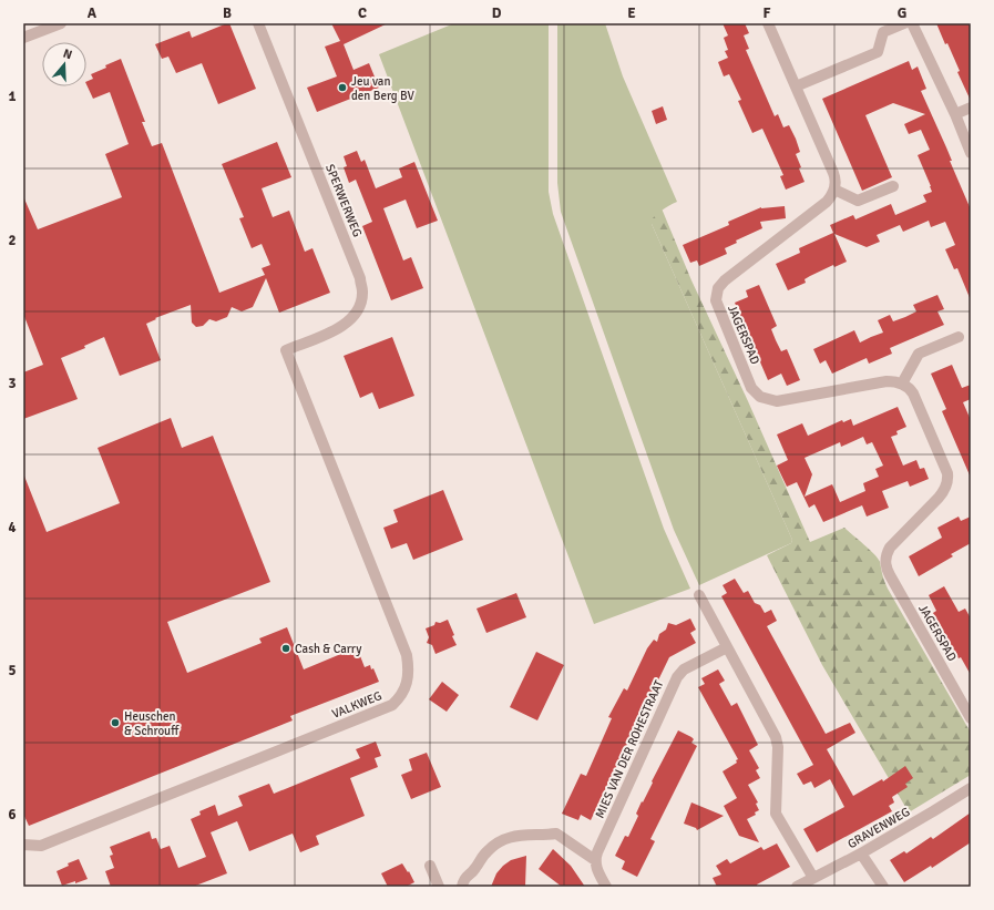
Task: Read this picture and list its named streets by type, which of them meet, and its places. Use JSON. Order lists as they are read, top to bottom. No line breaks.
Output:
{"streets":{"street":["SPERWERWEG","JAGERSPAD","VALKWEG","MIES VAN DER ROHESTRAAT","GRAVENWEG"]},"crossings":[["SPERWERWEG","VALKWEG"]],"places":["Jeu van den Berg BV","Cash & Carry","Heuschen & Schrouff"],"north":"top","grid":{"columns":["A","B","C","D","E","F","G"],"rows":["1","2","3","4","5","6"]}}
